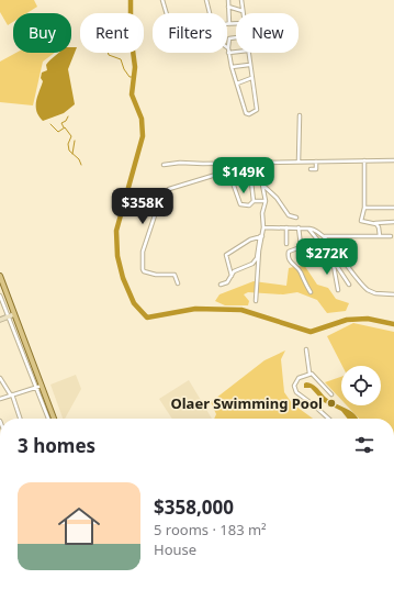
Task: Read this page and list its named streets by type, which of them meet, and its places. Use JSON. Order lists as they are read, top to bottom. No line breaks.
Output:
{"places":["Olaer Swimming Pool"],"page":{"chip":["Buy","Rent","Filters","New"],"price":["$149K","$358K","$272K"],"heading":"3 homes","list":[{"name":"$358,000","note":"5 rooms · 183 m² · House"}]}}
